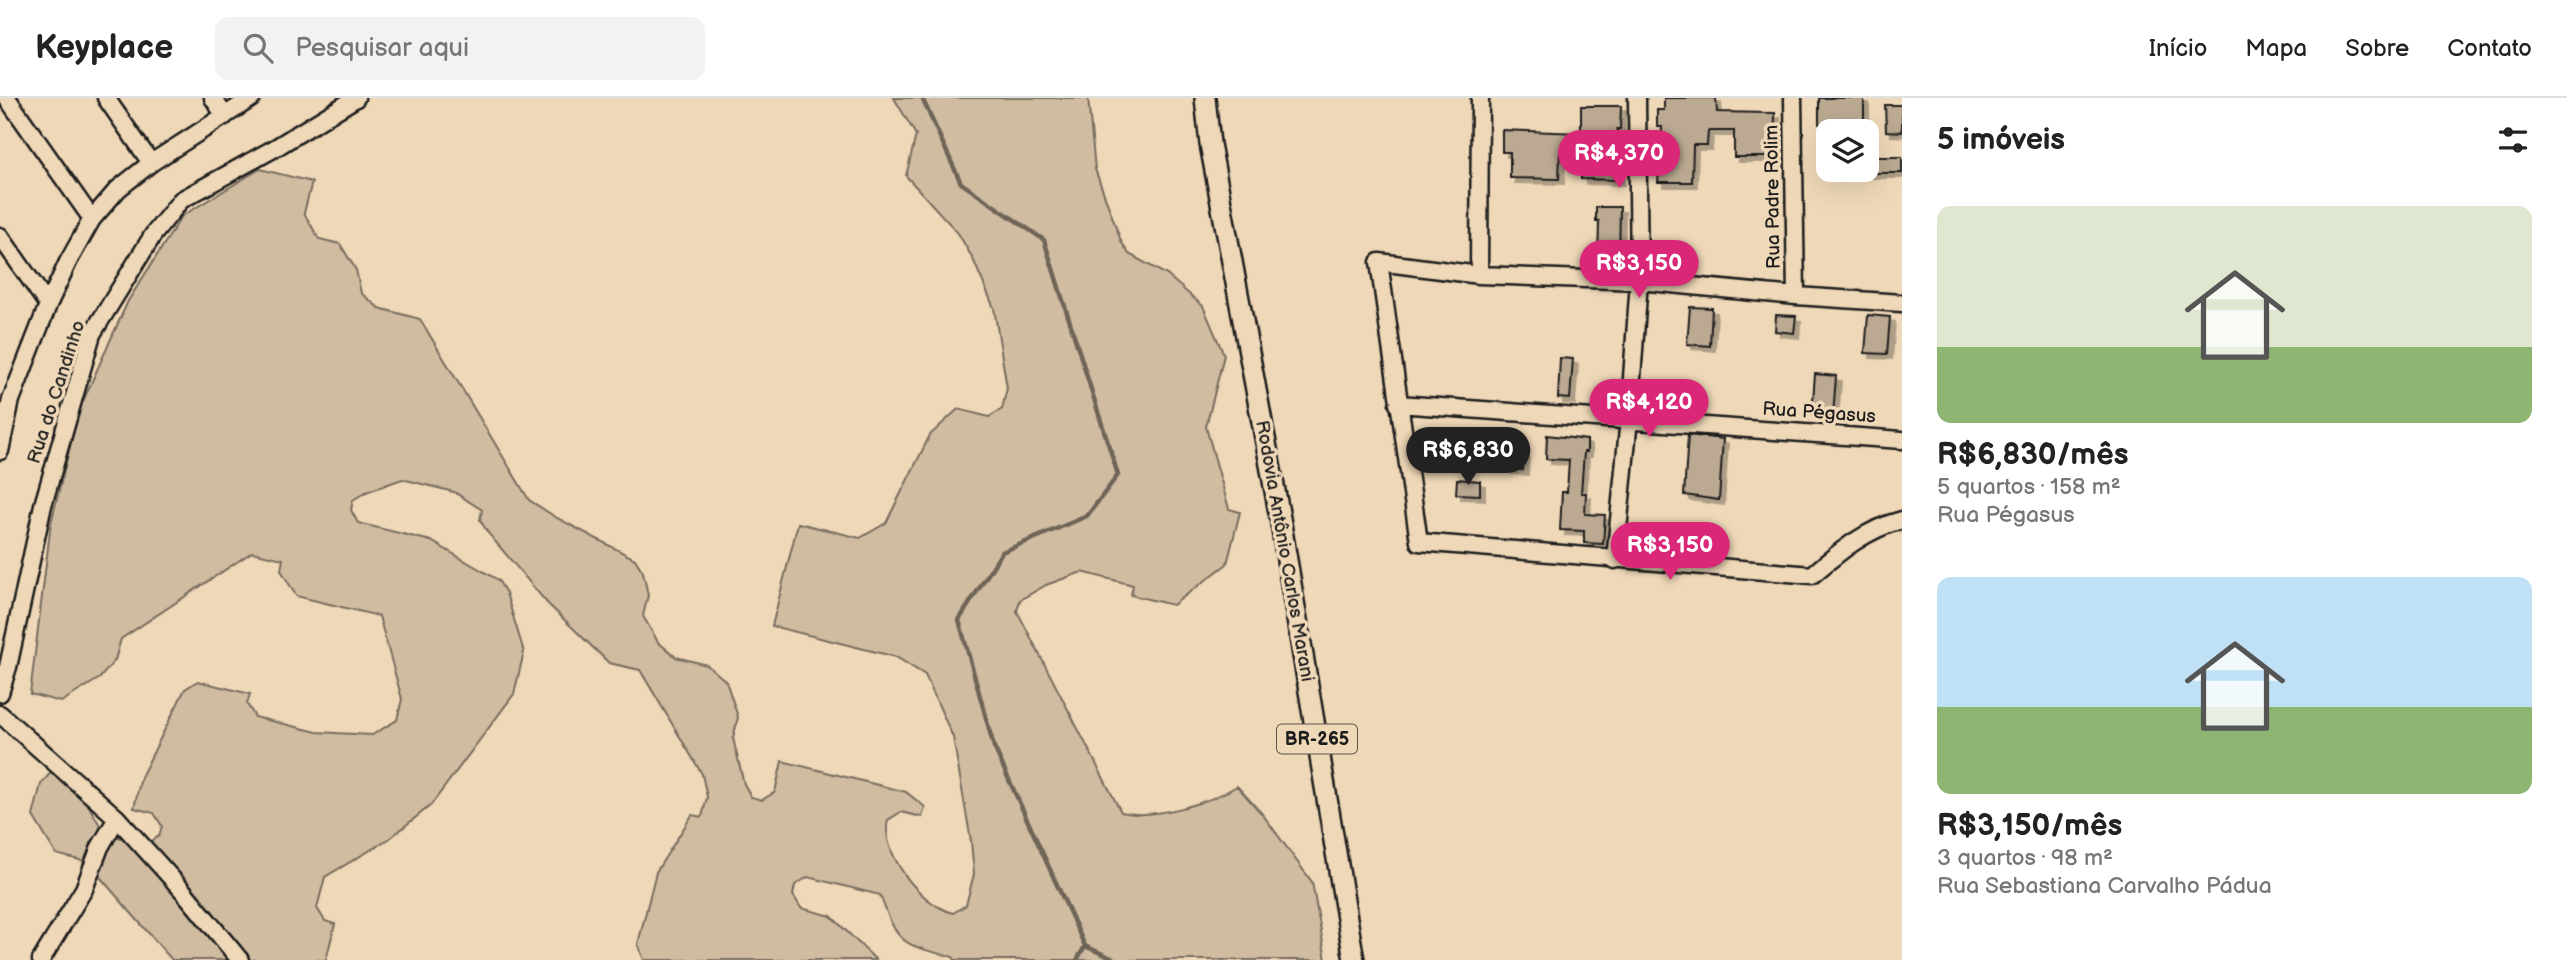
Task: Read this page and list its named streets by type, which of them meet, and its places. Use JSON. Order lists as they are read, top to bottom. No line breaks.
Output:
{"streets":{"main road":["Rodovia Antônio Carlos Marani","BR-265"],"street":["Rua Padre Rolim","Rua do Candinho","Rua Pégasus"]},"page":{"header":"Keyplace","search":"Pesquisar aqui","nav":["Início","Mapa","Sobre","Contato"],"heading":"5 imóveis","price":["R$4,370","R$3,150","R$4,120","R$6,830","R$3,150"],"list":[{"name":"R$6,830/mês","note":"5 quartos · 158 m² · Rua Pégasus"},{"name":"R$3,150/mês","note":"3 quartos · 98 m² · Rua Sebastiana Carvalho Pádua"}]}}
